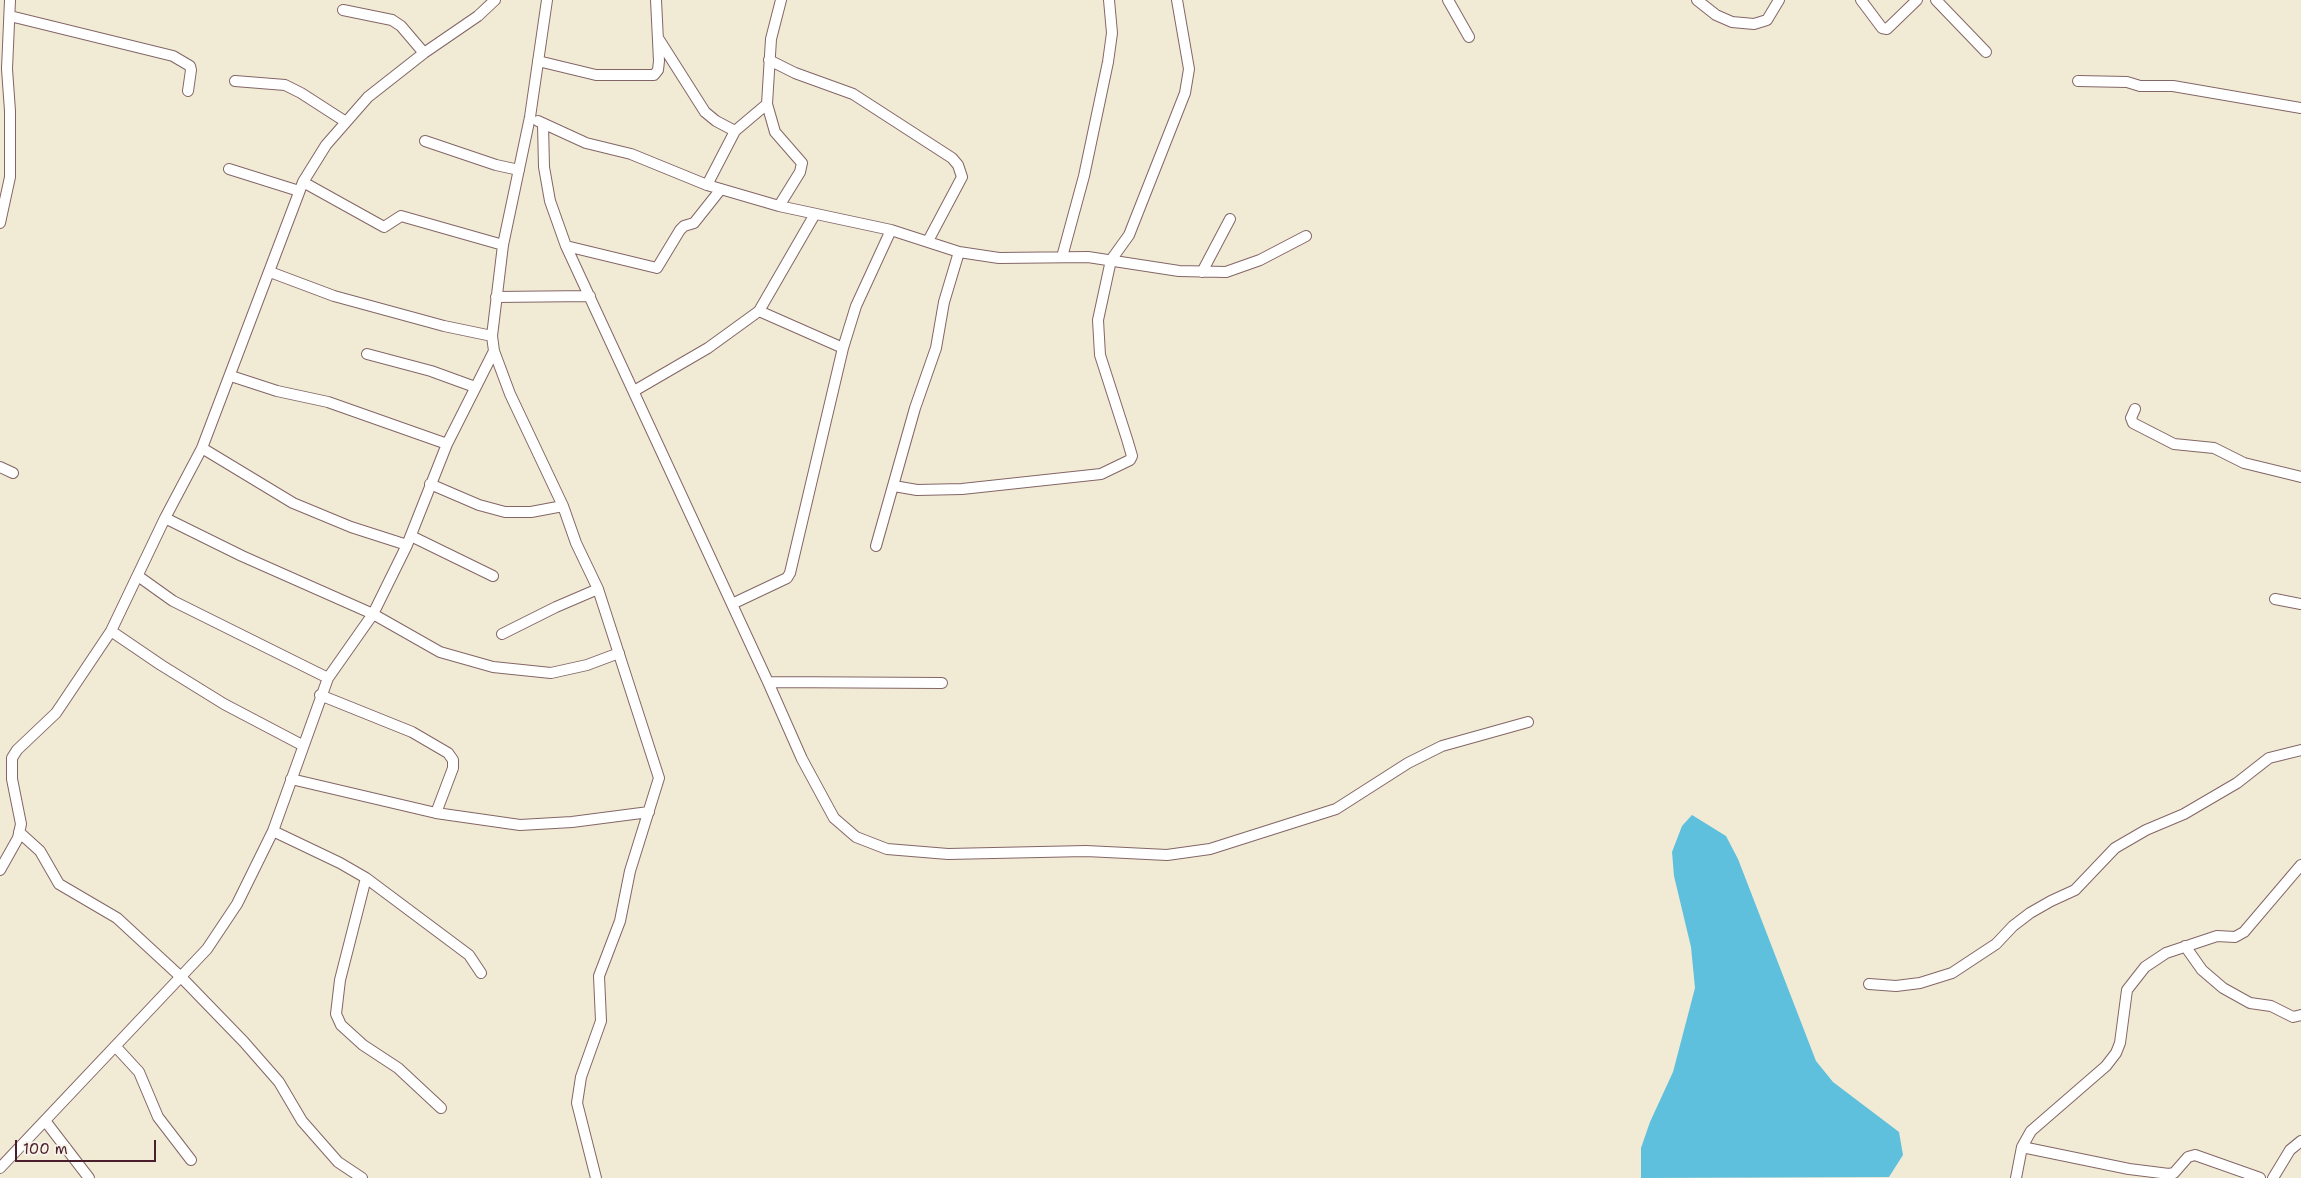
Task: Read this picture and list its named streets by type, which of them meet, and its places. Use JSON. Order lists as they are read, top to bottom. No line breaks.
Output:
{"scale_bar":"100 m"}
